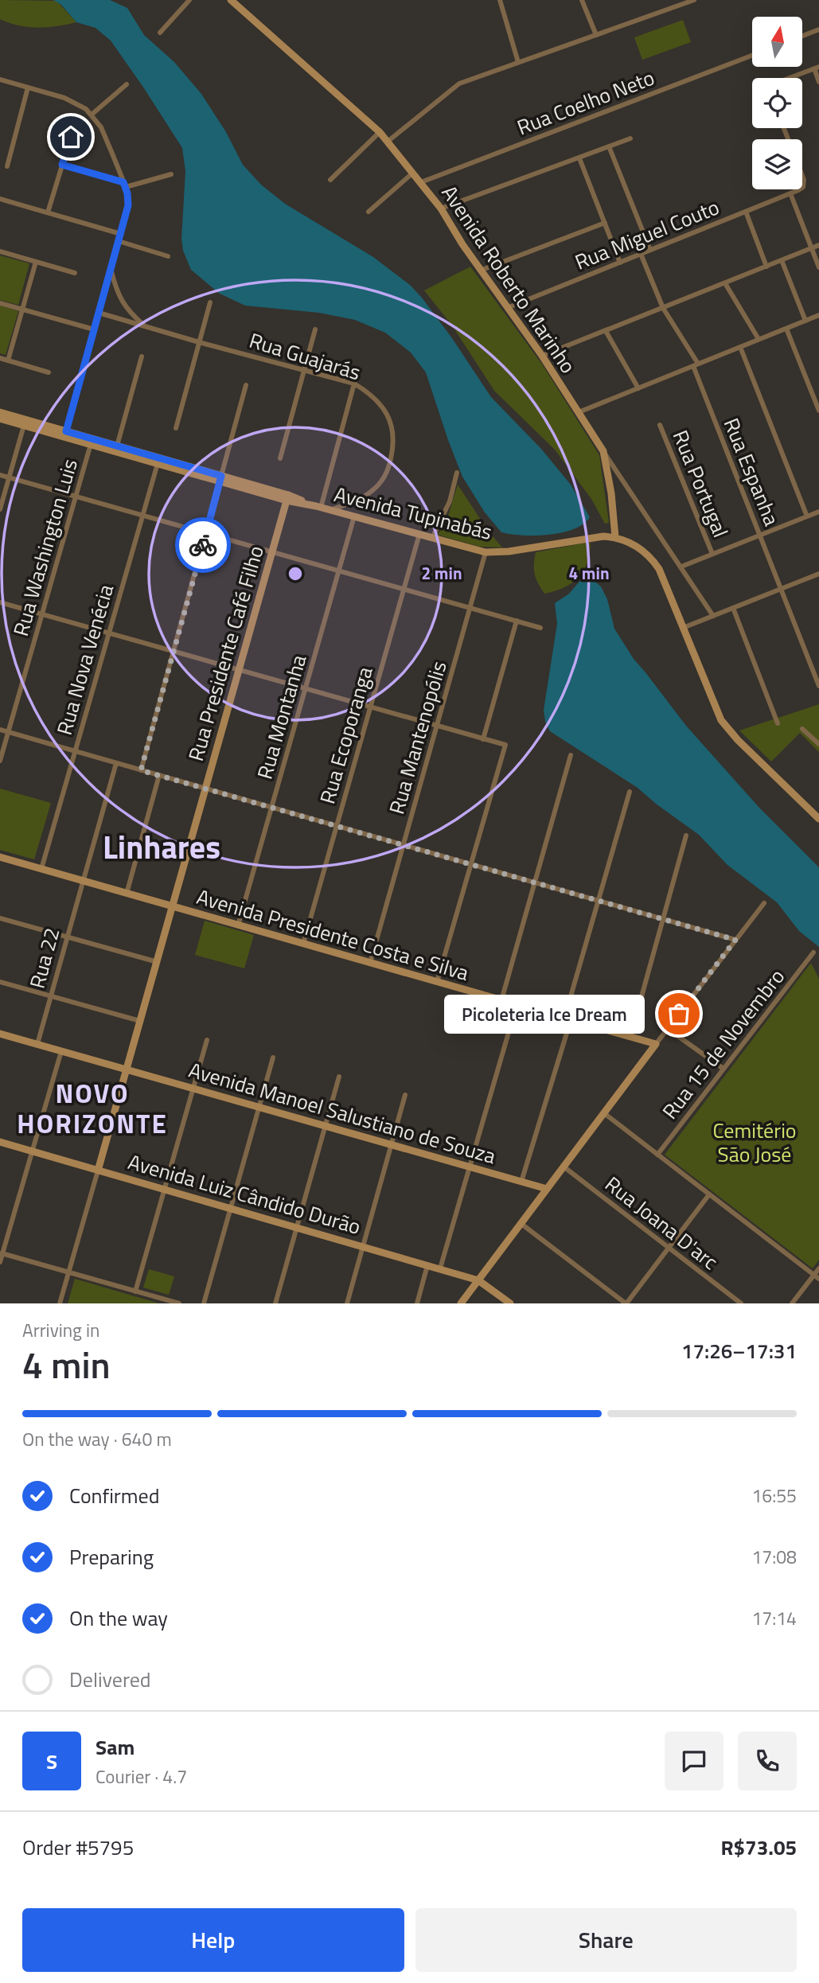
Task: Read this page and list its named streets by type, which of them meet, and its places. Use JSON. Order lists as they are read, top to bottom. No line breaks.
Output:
{"streets":{"main road":["Avenida Roberto Marinho","Avenida Tupinabás","Rua Presidente Café Filho","Avenida Presidente Costa e Silva","Avenida Manoel Salustiano de Souza","Avenida Luiz Cândido Durão"],"street":["Rua Coelho Neto","Rua Miguel Couto","Rua Guajarás","Rua Espanha","Rua Portugal","Rua Washington Luis","Rua Nova Venécia","Rua Montanha","Rua Ecoporanga","Rua Mantenopólis","Rua 22","Rua 15 de Novembro","Rua Joana D'arc"]},"crossings":[["Rua Coelho Neto","Avenida Roberto Marinho"],["Rua Miguel Couto","Avenida Roberto Marinho"],["Rua Miguel Couto","Rua Espanha"],["Rua Guajarás","Avenida Tupinabás"],["Avenida Tupinabás","Rua Washington Luis"],["Avenida Tupinabás","Rua Presidente Café Filho"],["Avenida Tupinabás","Rua Nova Venécia"],["Avenida Tupinabás","Rua Montanha"],["Avenida Tupinabás","Rua Ecoporanga"],["Avenida Tupinabás","Rua Mantenopólis"],["Rua Presidente Café Filho","Avenida Presidente Costa e Silva"],["Rua Presidente Café Filho","Avenida Manoel Salustiano de Souza"],["Rua Presidente Café Filho","Avenida Luiz Cândido Durão"],["Rua Nova Venécia","Avenida Presidente Costa e Silva"],["Rua Montanha","Avenida Presidente Costa e Silva"],["Rua Ecoporanga","Avenida Presidente Costa e Silva"],["Rua Mantenopólis","Avenida Presidente Costa e Silva"],["Avenida Presidente Costa e Silva","Rua 22"],["Rua 22","Avenida Manoel Salustiano de Souza"]],"districts":["Linhares","NOVO HORIZONTE"],"parks":["Cemitério São José"],"places":["Picoleteria Ice Dream"],"north":"top","page":{"bubble":"Picoleteria Ice Dream","heading":["4 min","Arriving in","17:26–17:31"],"panel":["Sam","Courier · 4.7","Order #5795","R$73.05"],"bar":"On the way · 640 m","list":[["Confirmed","16:55"],["Preparing","17:08"],["On the way","17:14"],"Delivered"],"round":"S","buttons":["Help","Share"]},"rings":["2 min","4 min"]}
